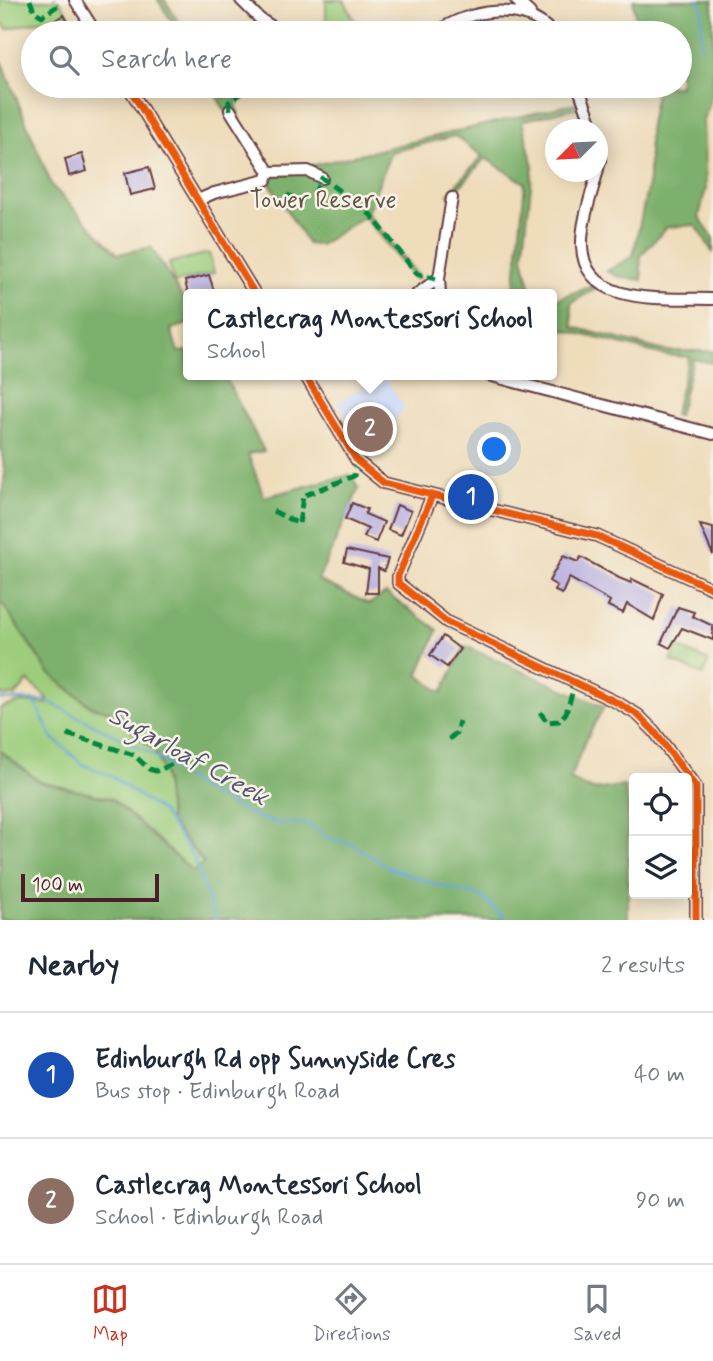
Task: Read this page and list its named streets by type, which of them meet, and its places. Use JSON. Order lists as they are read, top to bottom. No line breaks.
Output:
{"water":["Sugarloaf Creek"],"parks":["Tower Reserve"],"scale_bar":"100 m","north":"bottom left","page":{"search":"Search here","popup":["Castlecrag Montessori School","School"],"pins":["2","1"],"scale":"100 m","heading":["Nearby","2 results"],"list":[{"mark":"1","name":"Edinburgh Rd opp Sunnyside Cres","note":"Bus stop · Edinburgh Road","value":"40 m"},{"mark":"2","name":"Castlecrag Montessori School","note":"School · Edinburgh Road","value":"90 m"}],"nav":["Map","Directions","Saved"]}}
